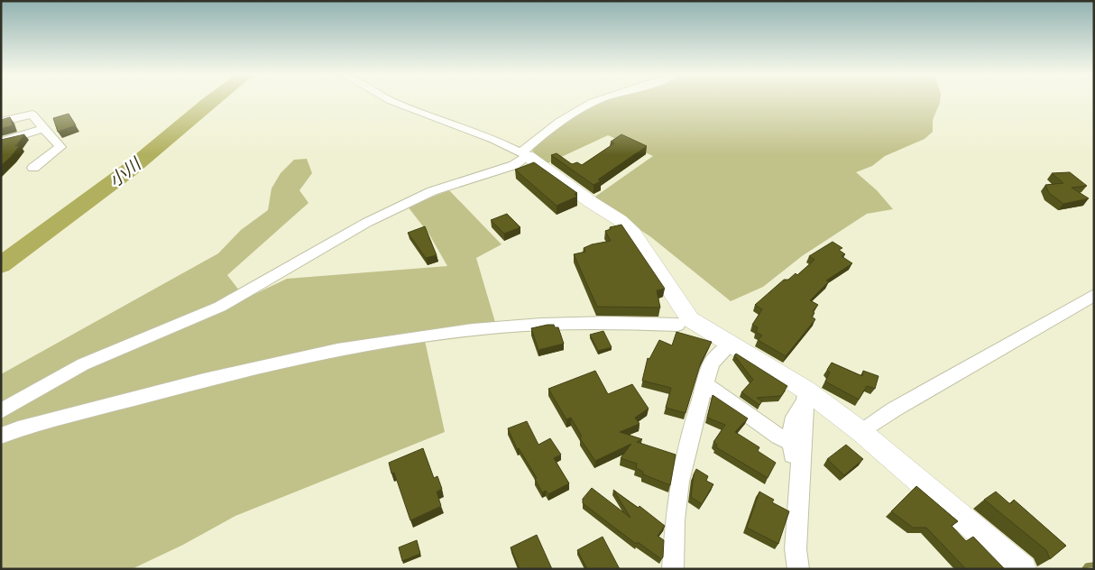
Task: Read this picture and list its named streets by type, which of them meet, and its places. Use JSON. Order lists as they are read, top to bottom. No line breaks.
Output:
{"water":["小川"]}
